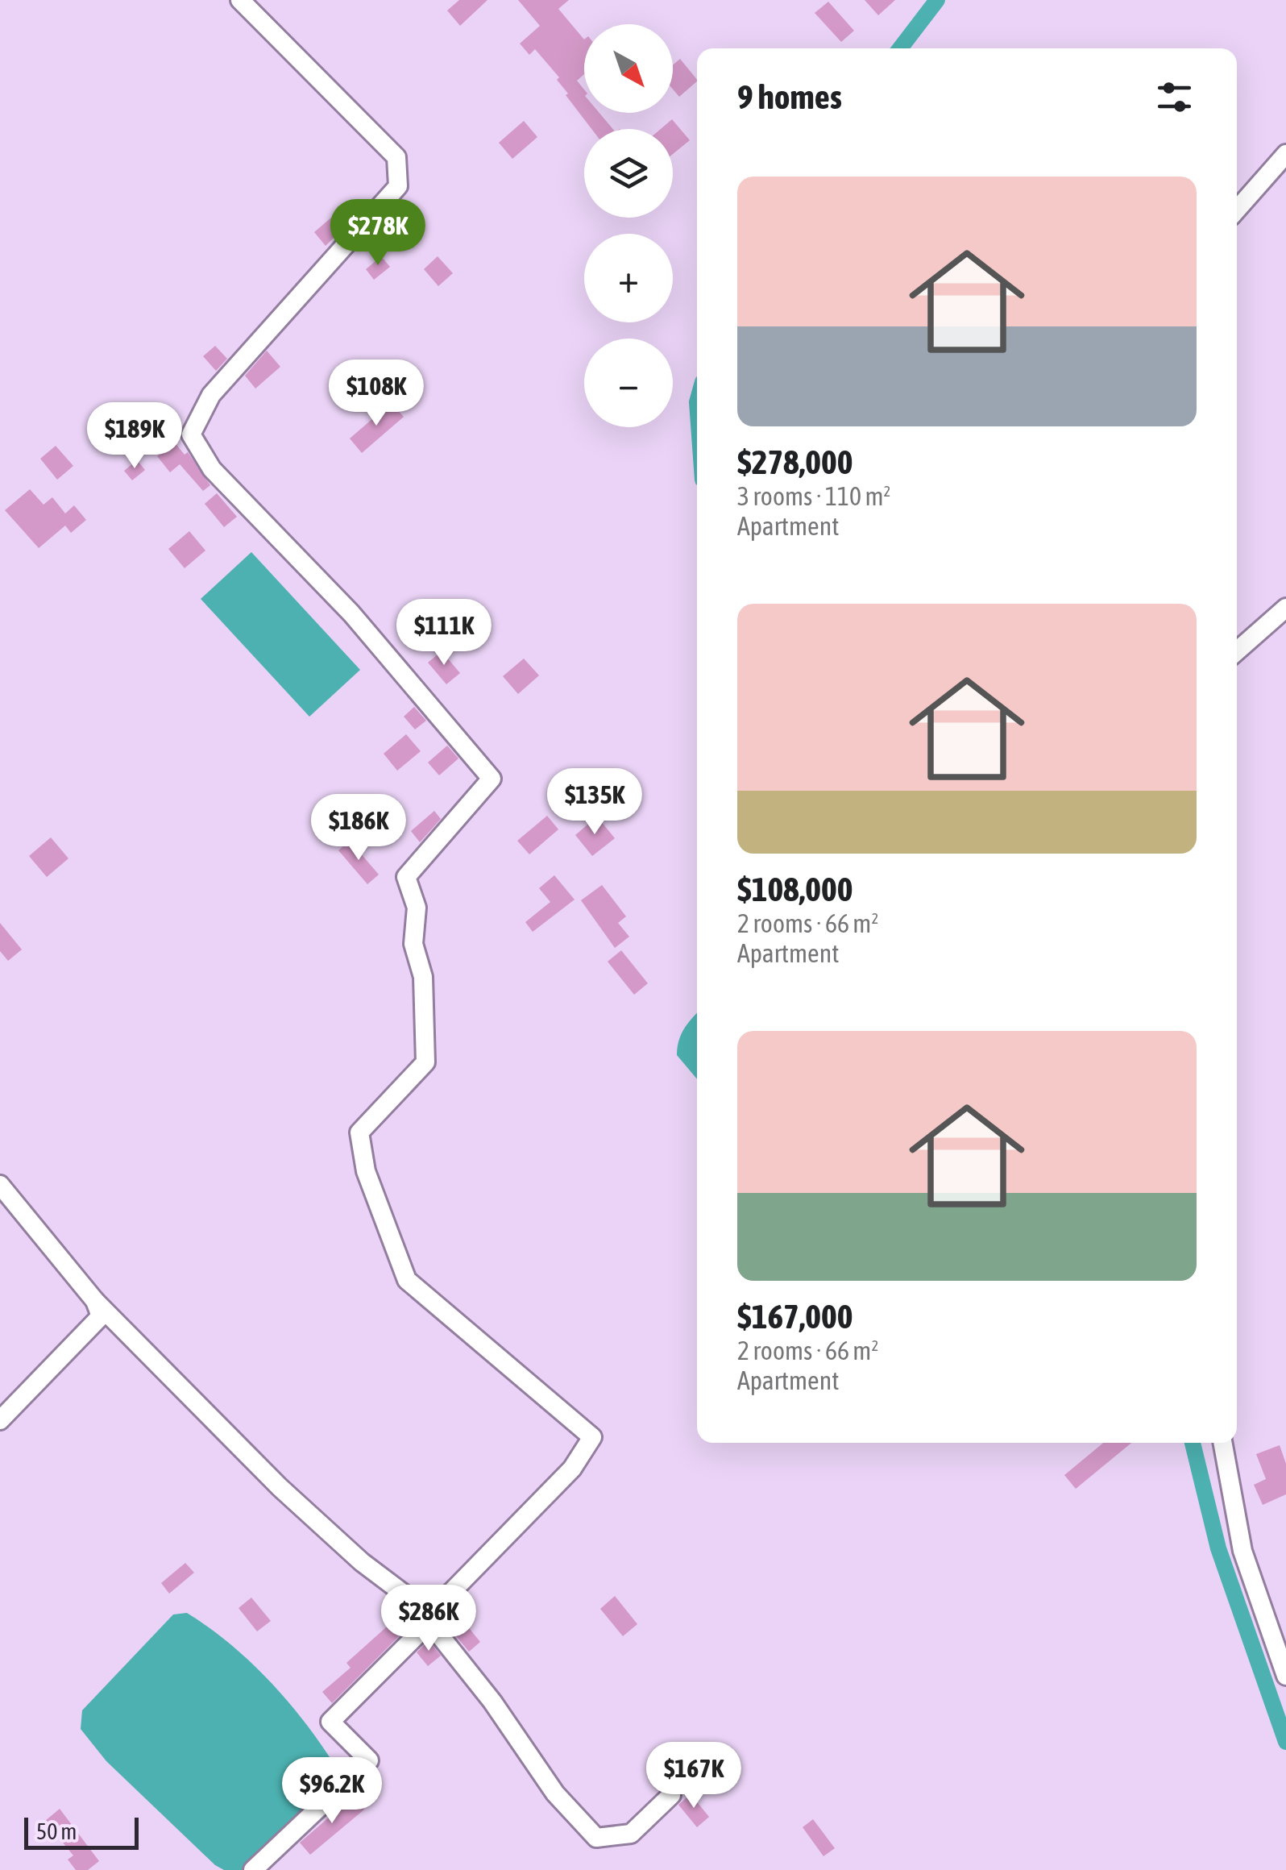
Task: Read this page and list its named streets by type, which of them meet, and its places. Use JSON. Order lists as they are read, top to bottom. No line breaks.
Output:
{"scale_bar":"50 m","north":"bottom right","page":{"map_buttons":["+","−"],"heading":"9 homes","list":[{"name":"$278,000","note":"3 rooms · 110 m² · Apartment"},{"name":"$108,000","note":"2 rooms · 66 m² · Apartment"},{"name":"$167,000","note":"2 rooms · 66 m² · Apartment"}],"price":["$278K","$108K","$189K","$111K","$135K","$186K","$286K","$167K","$96.2K"],"scale":"50 m"}}
